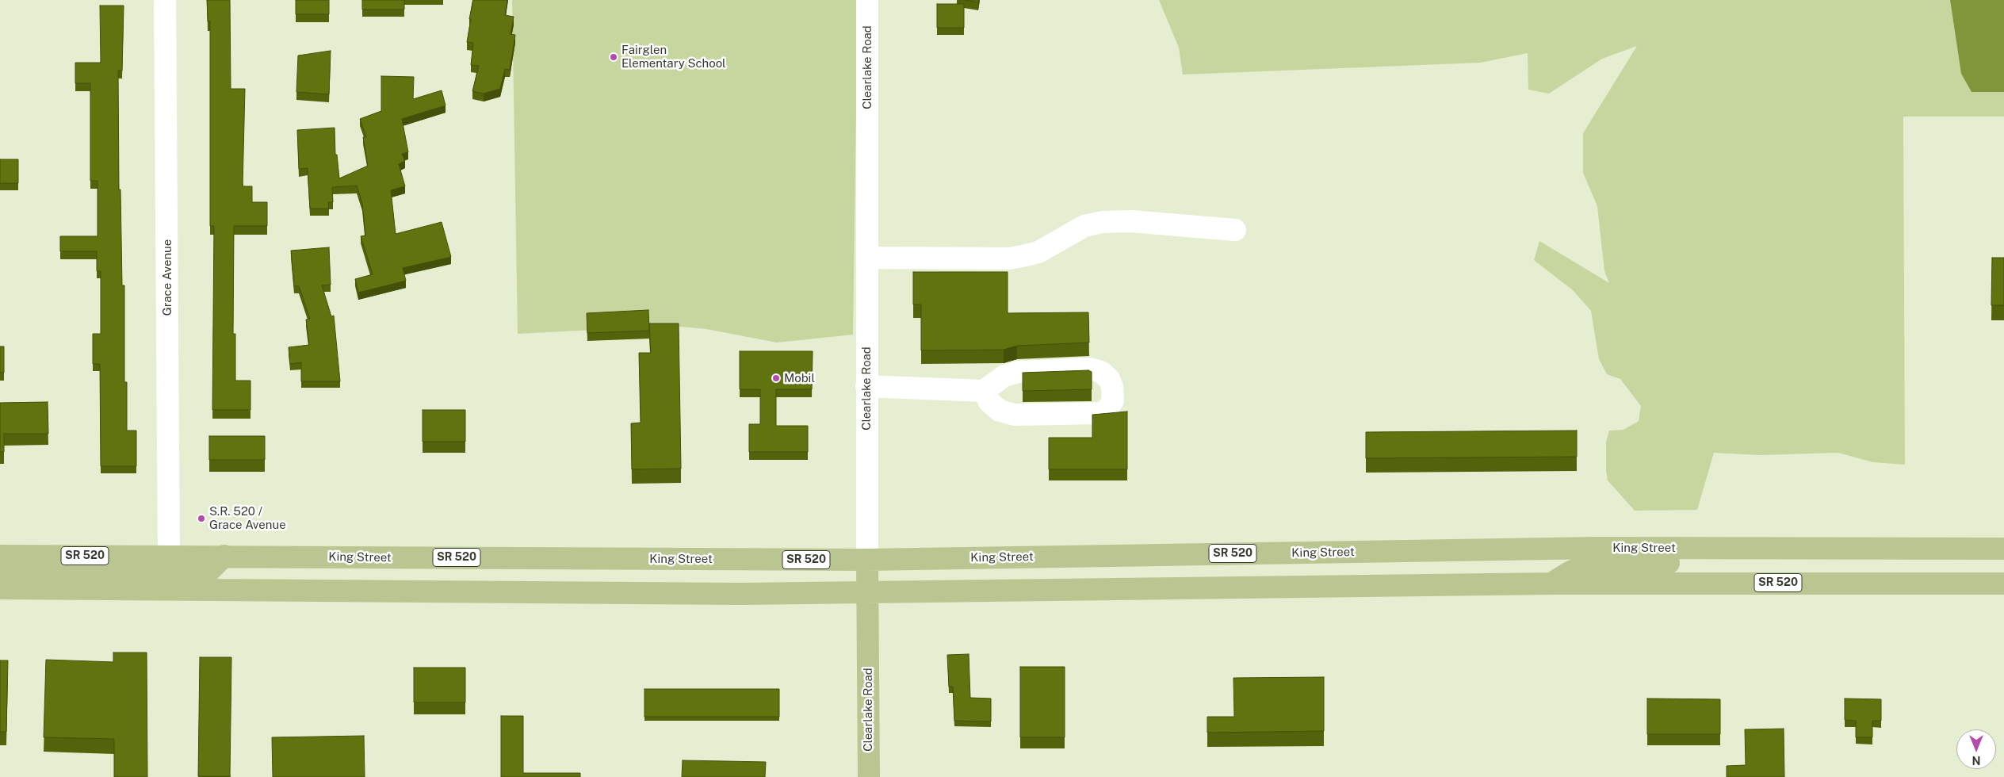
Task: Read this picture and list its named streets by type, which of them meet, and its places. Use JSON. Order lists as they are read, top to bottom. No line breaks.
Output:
{"streets":{"main road":["Clearlake Road","King Street","SR 520"],"street":["Grace Avenue"]},"crossings":[["Clearlake Road","King Street"],["Clearlake Road","SR 520"],["Grace Avenue","King Street"]],"places":["Fairglen Elementary School","Mobil","S.R. 520 / Grace Avenue"],"north":"bottom"}
